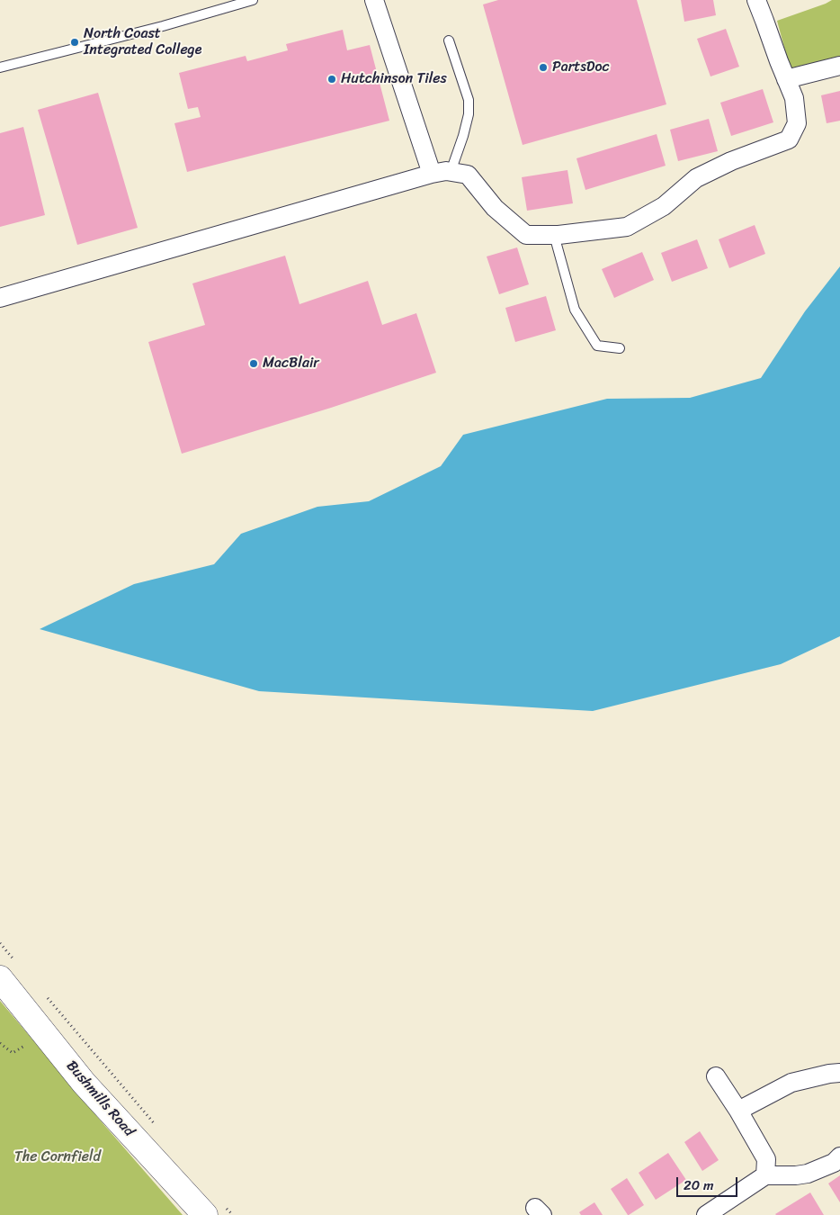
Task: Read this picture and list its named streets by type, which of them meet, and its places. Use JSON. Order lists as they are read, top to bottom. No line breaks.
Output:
{"streets":{"main road":["Bushmills Road"]},"parks":["The Cornfield"],"places":["North Coast Integrated College","PartsDoc","Hutchinson Tiles","MacBlair"],"scale_bar":"20 m"}
